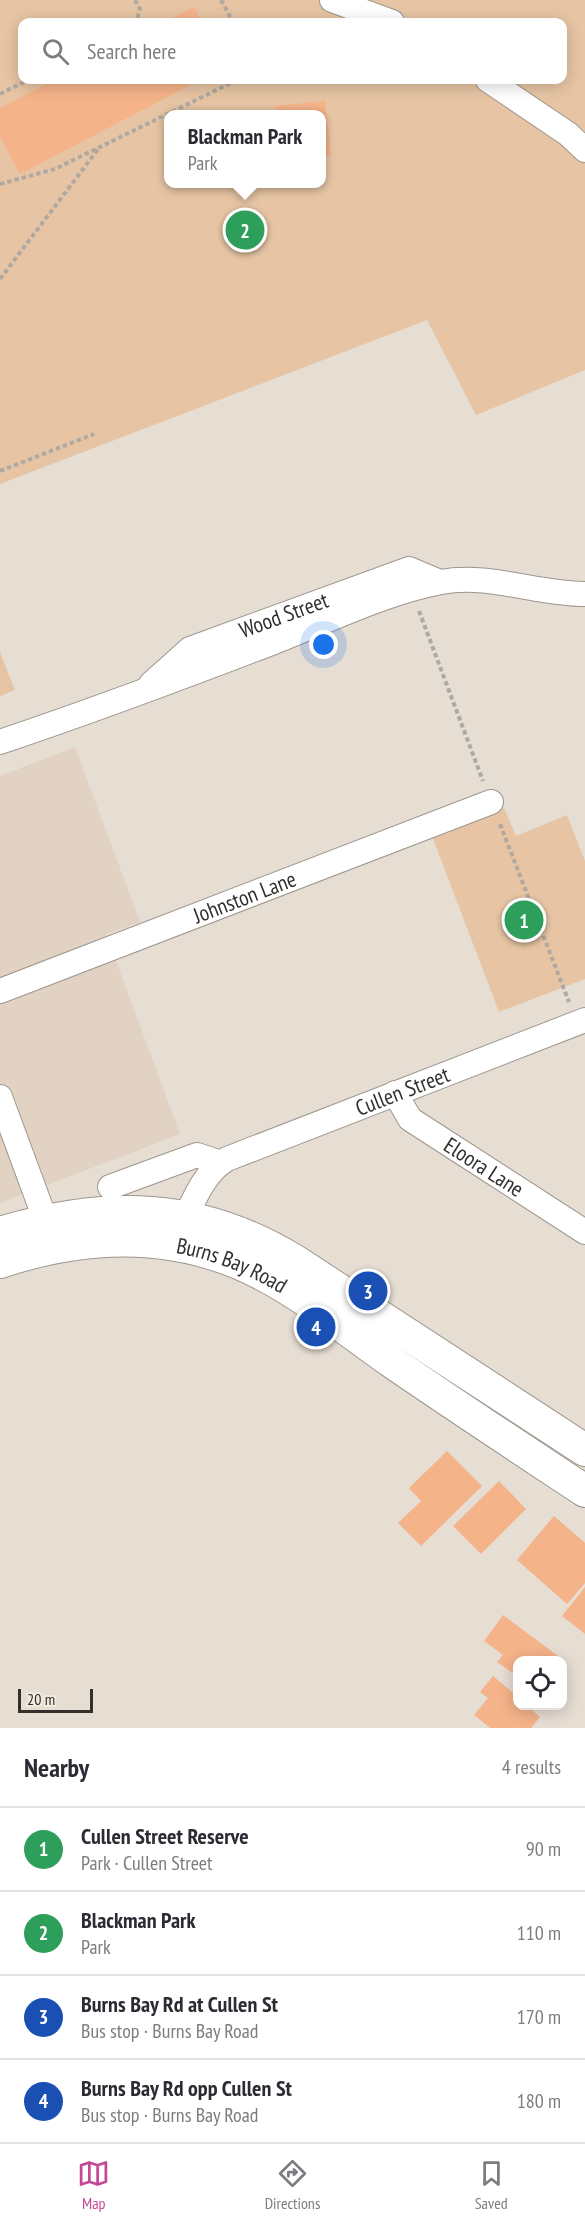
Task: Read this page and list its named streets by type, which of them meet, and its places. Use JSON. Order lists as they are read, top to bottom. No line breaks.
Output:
{"streets":{"main road":["Burns Bay Road"],"street":["Wood Street","Johnston Lane","Cullen Street","Eloora Lane"]},"crossings":[["Cullen Street","Eloora Lane"]],"scale_bar":"20 m","page":{"search":"Search here","popup":["Blackman Park","Park"],"pins":["2","1","3","4"],"scale":"20 m","heading":["Nearby","4 results"],"list":[{"mark":"1","name":"Cullen Street Reserve","note":"Park · Cullen Street","value":"90 m"},{"mark":"2","name":"Blackman Park","note":"Park","value":"110 m"},{"mark":"3","name":"Burns Bay Rd at Cullen St","note":"Bus stop · Burns Bay Road","value":"170 m"},{"mark":"4","name":"Burns Bay Rd opp Cullen St","note":"Bus stop · Burns Bay Road","value":"180 m"}],"nav":["Map","Directions","Saved"]}}
